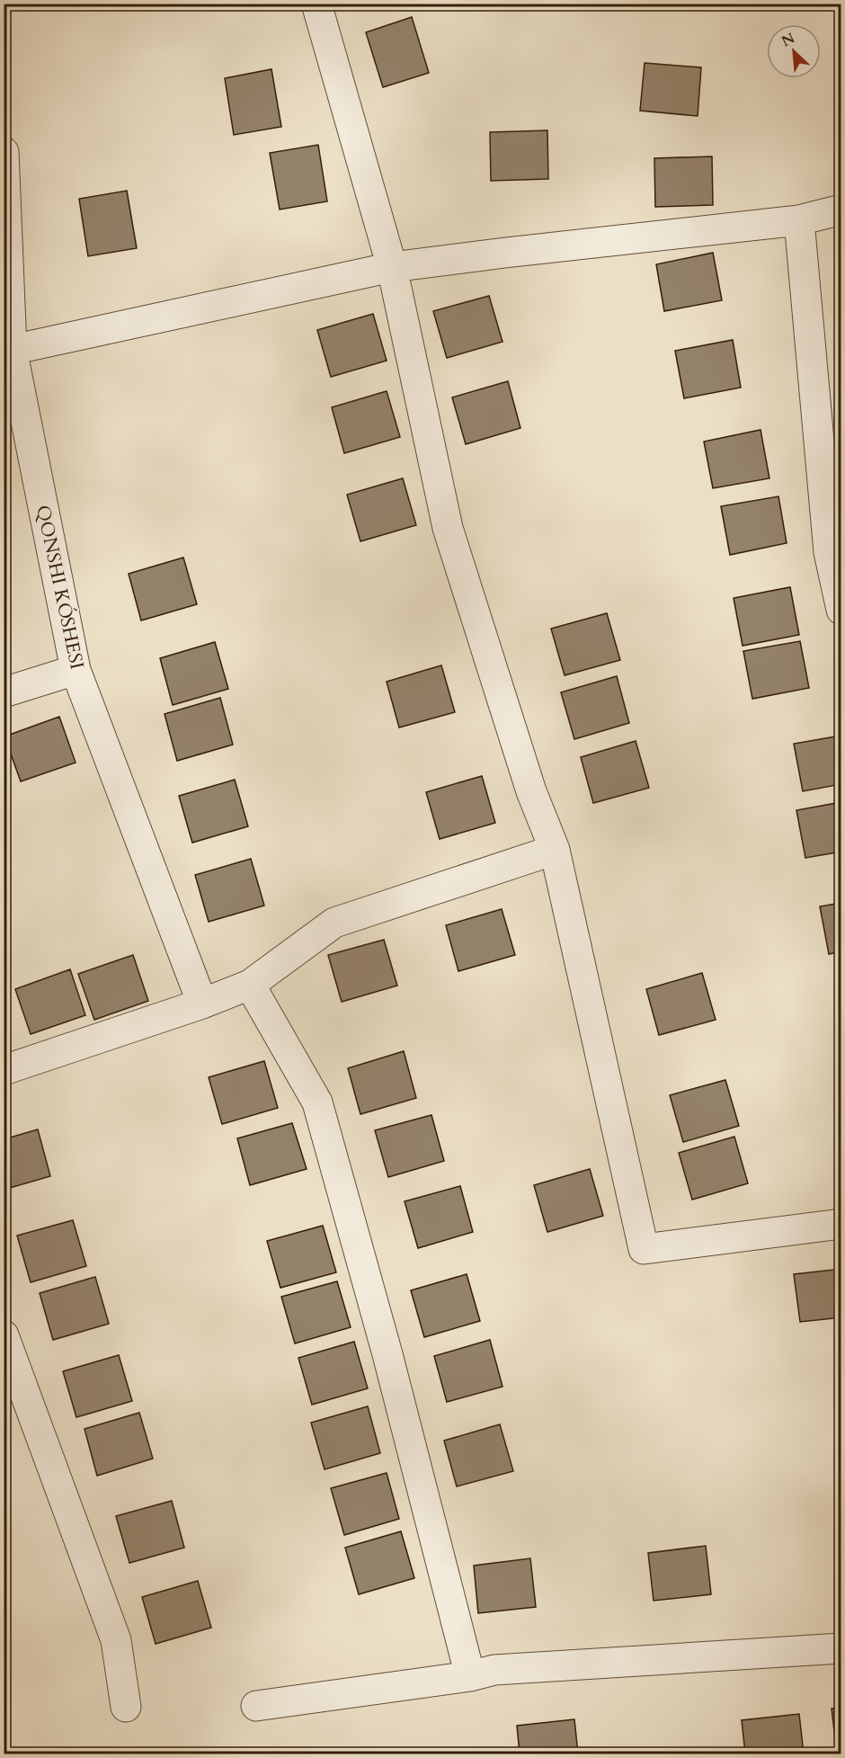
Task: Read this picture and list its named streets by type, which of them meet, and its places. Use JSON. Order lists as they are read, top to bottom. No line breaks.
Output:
{"north":"top left"}
